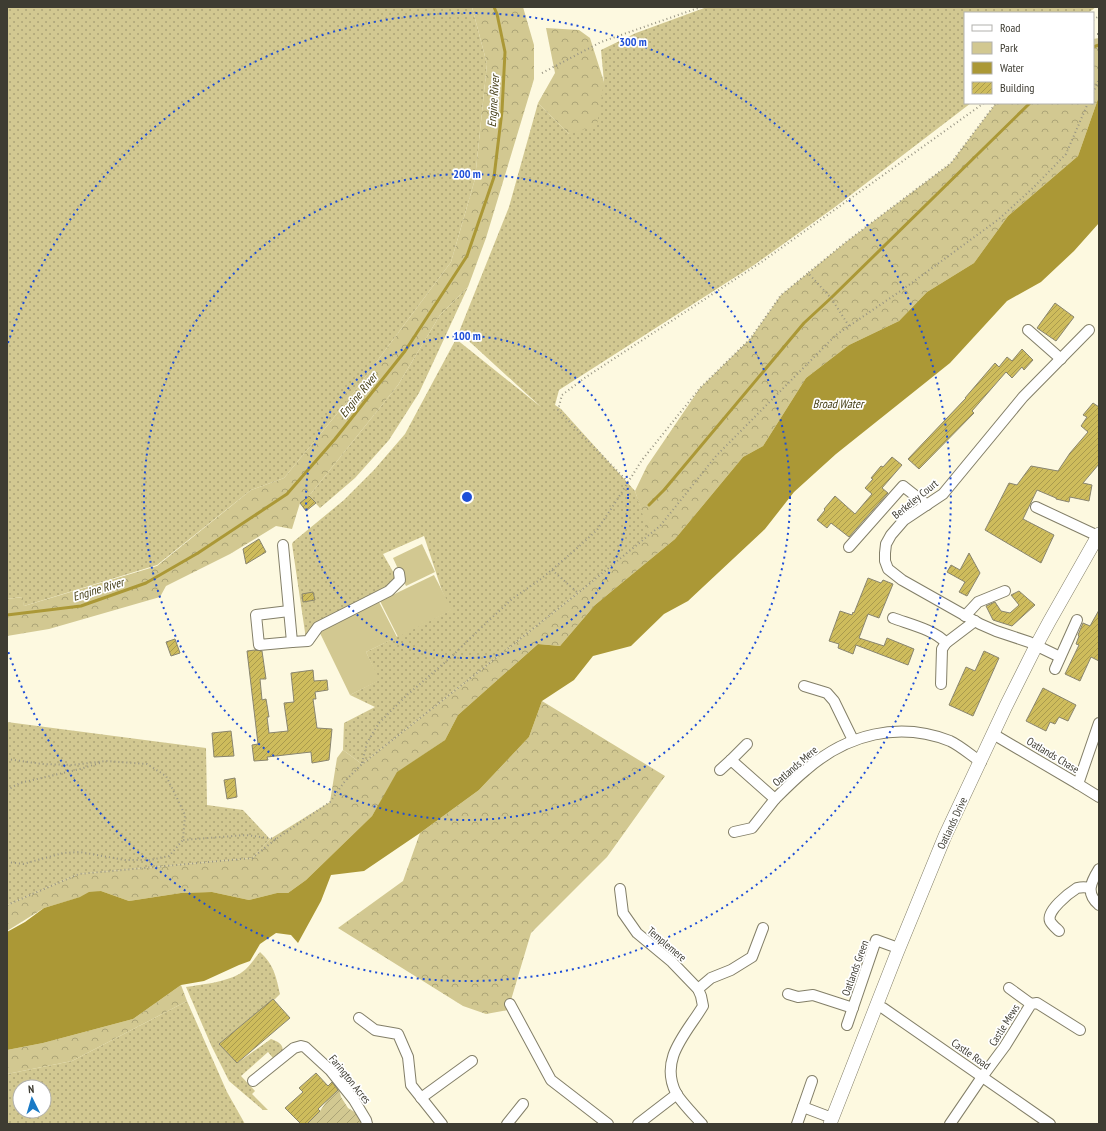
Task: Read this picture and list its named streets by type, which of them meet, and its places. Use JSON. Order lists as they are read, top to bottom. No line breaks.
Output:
{"streets":{"main road":["Oatlands Drive"],"street":["Berkeley Court","Oatlands Chase","Oatlands Mere","Templemere","Oatlands Green","Castle Mews","Castle Road","Farington Acres"]},"crossings":[["Berkeley Court","Oatlands Drive"],["Oatlands Chase","Oatlands Drive"],["Oatlands Mere","Oatlands Drive"],["Oatlands Drive","Oatlands Green"],["Oatlands Drive","Castle Road"],["Castle Mews","Castle Road"]],"water":["Engine River","Broad Water"],"legend":["Road","Park","Water","Building"],"north":"top","rings":["300 m","200 m","100 m"]}
